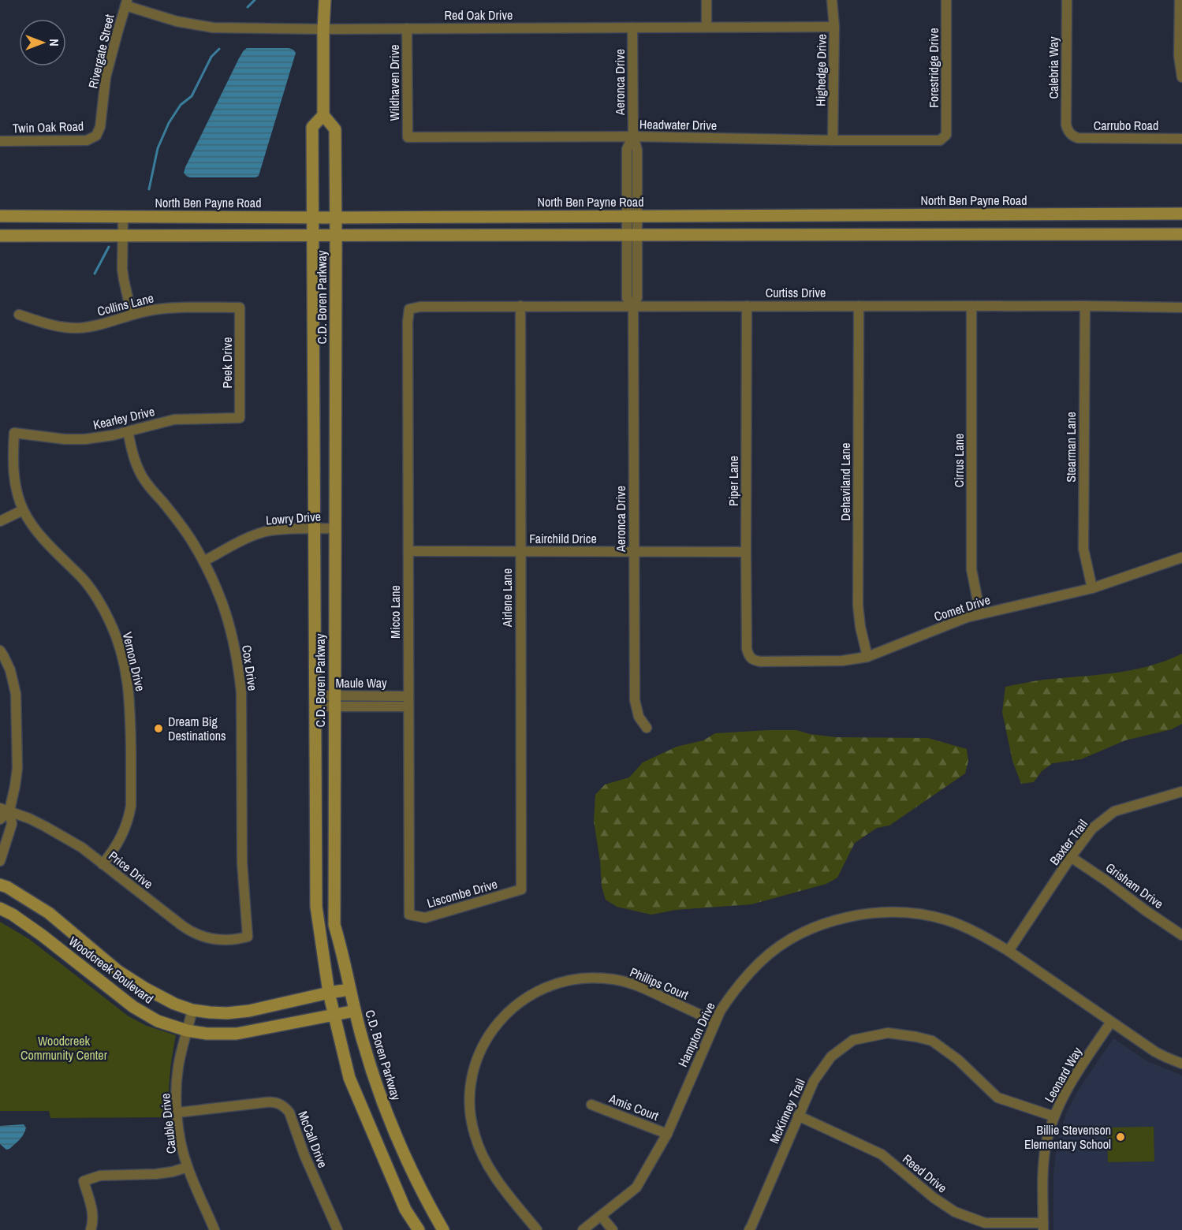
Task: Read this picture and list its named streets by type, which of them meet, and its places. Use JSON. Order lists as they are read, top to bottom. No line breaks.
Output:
{"streets":{"street":["Red Oak Drive","Rivergate Street","Forestridge Drive","Calebria Way","Highedge Drive","Aeronca Drive","Wildhaven Drive","Headwater Drive","Carrubo Road","Twin Oak Road","North Ben Payne Road","Curtiss Drive","C.D. Boren Parkway","Collins Lane","Peek Drive","Kearley Drive","Stearman Lane","Cirrus Lane","Piper Lane","Dehaviland Lane","Lowry Drive","Fairchild Drice","Airlene Lane","Comet Drive","Micco Lane","Vernon Drive","Cox Drive","Maule Way","Baxter Trail","Price Drive","Grisham Drive","Liscombe Drive","Woodcreek Boulevard","Phillips Court","Hampton Drive","Leonard Way","Amis Court","McKinney Trail","Cauble Drive","McCall Drive","Reed Drive"]},"crossings":[["Red Oak Drive","Rivergate Street"],["Red Oak Drive","Highedge Drive"],["Red Oak Drive","Aeronca Drive"],["Red Oak Drive","Wildhaven Drive"],["Red Oak Drive","C.D. Boren Parkway"],["Rivergate Street","Twin Oak Road"],["Forestridge Drive","Headwater Drive"],["Calebria Way","Carrubo Road"],["Highedge Drive","Headwater Drive"],["Aeronca Drive","Headwater Drive"],["Aeronca Drive","North Ben Payne Road"],["Aeronca Drive","Curtiss Drive"],["Aeronca Drive","Fairchild Drice"],["Wildhaven Drive","Headwater Drive"],["North Ben Payne Road","C.D. Boren Parkway"],["Curtiss Drive","Stearman Lane"],["Curtiss Drive","Cirrus Lane"],["Curtiss Drive","Piper Lane"],["Curtiss Drive","Dehaviland Lane"],["Curtiss Drive","Airlene Lane"],["Curtiss Drive","Micco Lane"],["C.D. Boren Parkway","Lowry Drive"],["C.D. Boren Parkway","Maule Way"],["C.D. Boren Parkway","Woodcreek Boulevard"],["Collins Lane","Peek Drive"],["Peek Drive","Kearley Drive"],["Kearley Drive","Vernon Drive"],["Kearley Drive","Cox Drive"],["Stearman Lane","Comet Drive"],["Cirrus Lane","Comet Drive"],["Piper Lane","Fairchild Drice"],["Piper Lane","Comet Drive"],["Dehaviland Lane","Comet Drive"],["Lowry Drive","Cox Drive"],["Fairchild Drice","Airlene Lane"],["Fairchild Drice","Micco Lane"],["Airlene Lane","Liscombe Drive"],["Micco Lane","Maule Way"],["Micco Lane","Liscombe Drive"],["Vernon Drive","Price Drive"],["Cox Drive","Price Drive"],["Baxter Trail","Grisham Drive"],["Baxter Trail","Hampton Drive"],["Woodcreek Boulevard","Cauble Drive"],["Phillips Court","Hampton Drive"],["Hampton Drive","Leonard Way"],["Hampton Drive","Amis Court"],["Leonard Way","McKinney Trail"],["Leonard Way","Reed Drive"],["McKinney Trail","Reed Drive"],["Cauble Drive","McCall Drive"]],"parks":["Woodcreek Community Center"],"places":["Dream Big Destinations","Billie Stevenson Elementary School"],"north":"right"}
